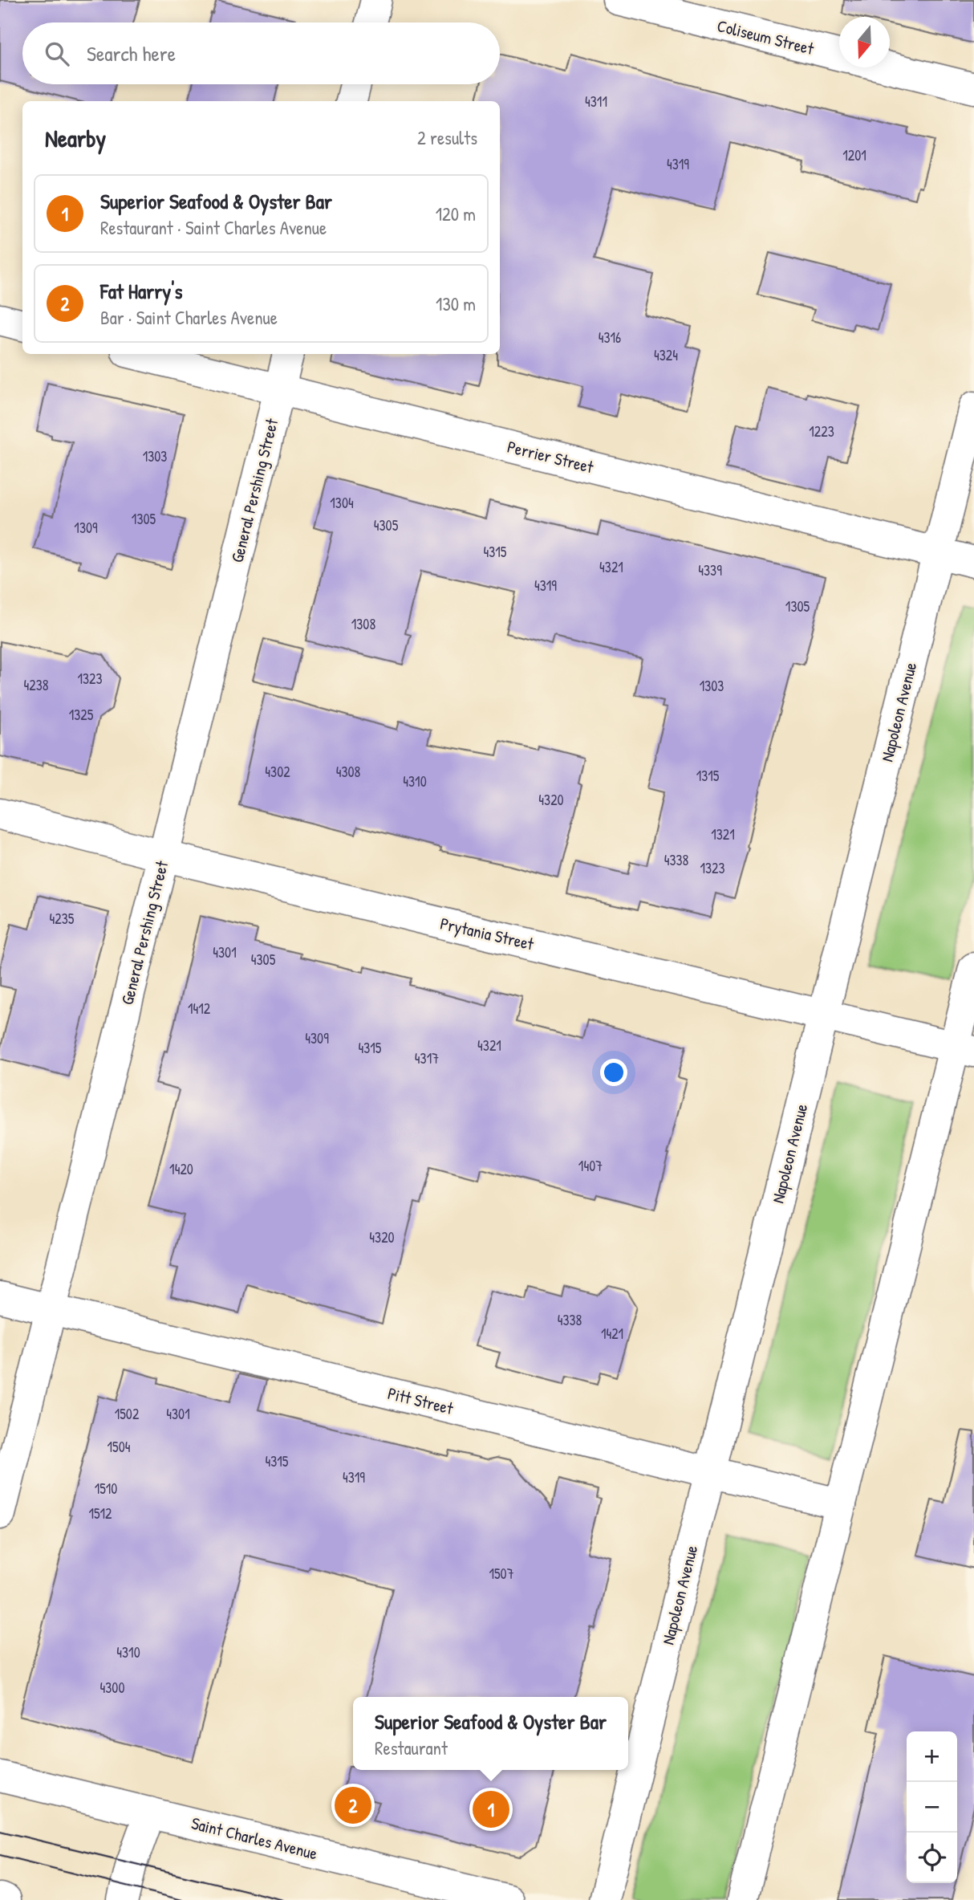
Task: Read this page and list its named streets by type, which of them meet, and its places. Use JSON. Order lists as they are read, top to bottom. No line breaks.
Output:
{"streets":{"street":["Coliseum Street","Perrier Street","General Pershing Street","Napoleon Avenue","Prytania Street","Pitt Street","Saint Charles Avenue"]},"crossings":[["Perrier Street","General Pershing Street"],["Perrier Street","Napoleon Avenue"],["General Pershing Street","Prytania Street"],["General Pershing Street","Pitt Street"],["Napoleon Avenue","Prytania Street"],["Napoleon Avenue","Pitt Street"]],"house_numbers":["4311","1201","4319","4316","4324","1223","1303","1304","1305","4305","1309","4315","4321","4339","4319","1305","1308","1323","4238","1303","1325","4302","4308","1315","4310","4320","1321","4338","1323","4235","4301","4305","1412","4309","4321","4315","4317","1407","1420","4320","4338","1421","1502","4301","1504","4315","4319","1510","1512","1507","4310","4300"],"north":"bottom","page":{"search":"Search here","heading":["Nearby","2 results"],"list":[{"mark":"1","name":"Superior Seafood & Oyster Bar","note":"Restaurant · Saint Charles Avenue","value":"120 m"},{"mark":"2","name":"Fat Harry's","note":"Bar · Saint Charles Avenue","value":"130 m"}],"popup":["Superior Seafood & Oyster Bar","Restaurant"],"map_buttons":["+","−"],"pins":["2","1"]}}
